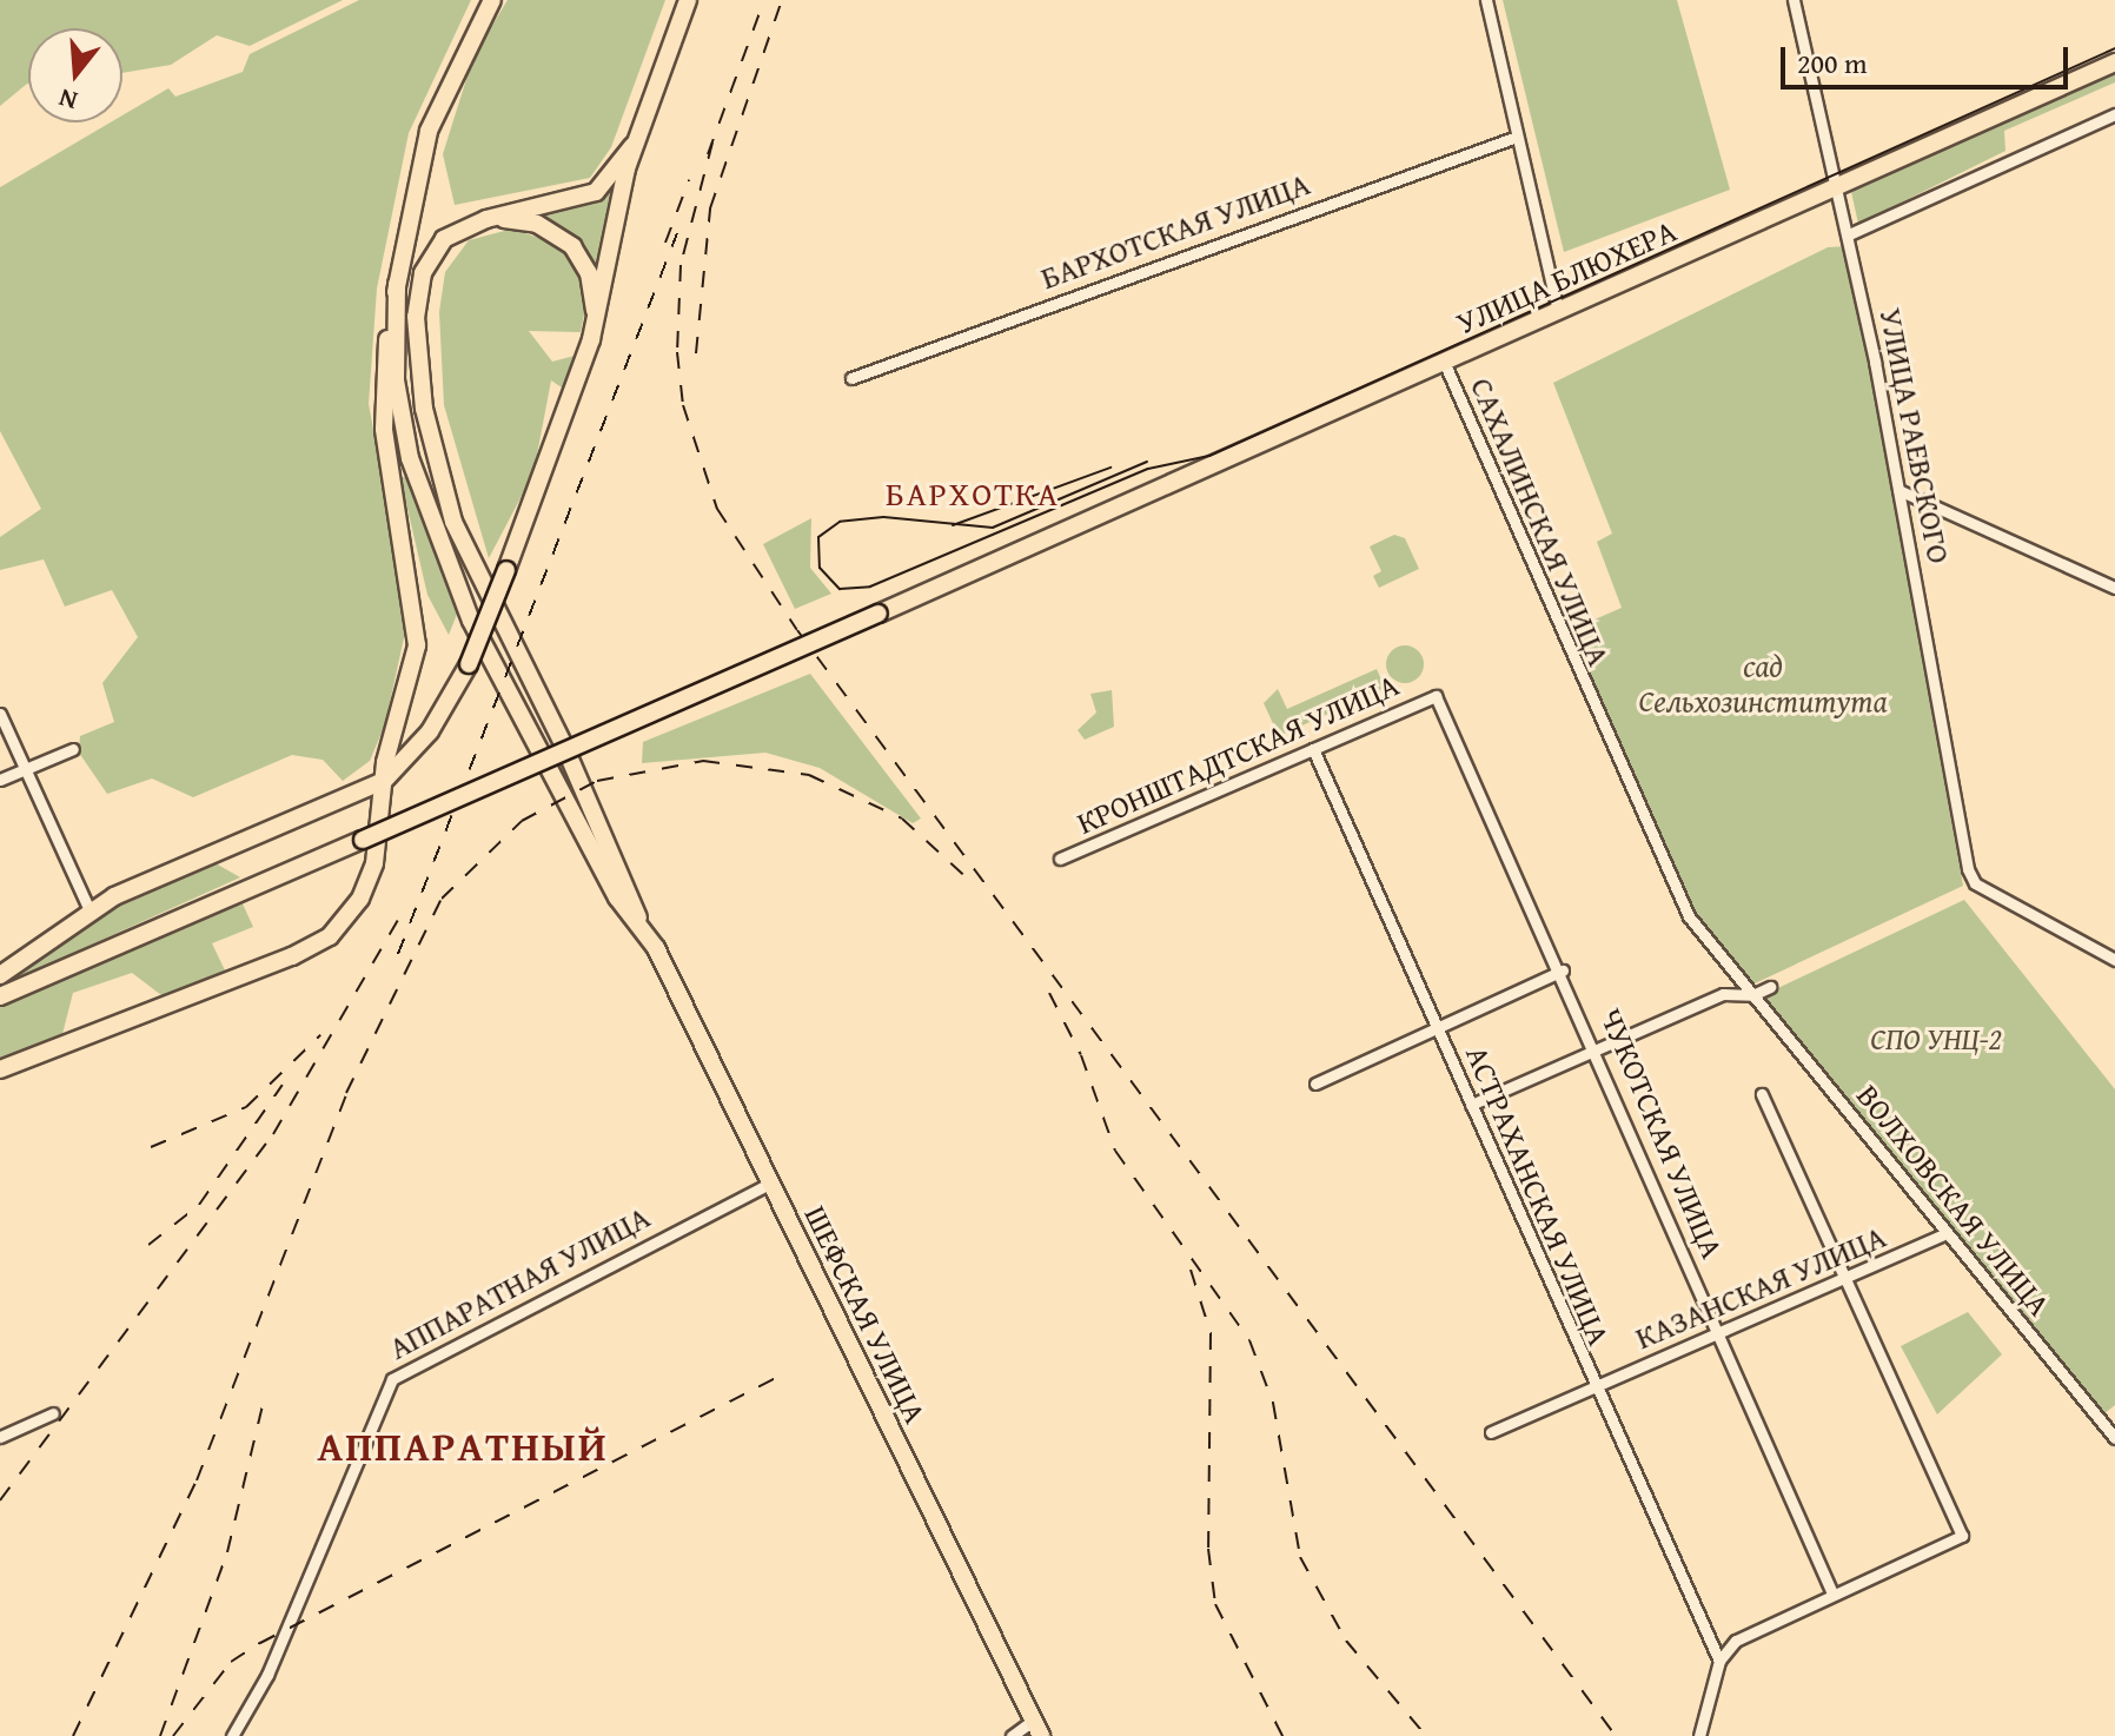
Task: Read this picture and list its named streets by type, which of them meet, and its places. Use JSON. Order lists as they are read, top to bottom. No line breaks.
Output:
{"streets":{"main road":["УЛИЦА БЛЮХЕРА","ШЕФСКАЯ УЛИЦА"],"street":["БАРХОТСКАЯ УЛИЦА","УЛИЦА РАЕВСКОГО","САХАЛИНСКАЯ УЛИЦА","КРОНШТАДТСКАЯ УЛИЦА","ЧУКОТСКАЯ УЛИЦА","АСТРАХАНСКАЯ УЛИЦА","ВОЛХОВСКАЯ УЛИЦА","АППАРАТНАЯ УЛИЦА","КАЗАНСКАЯ УЛИЦА"]},"crossings":[["УЛИЦА БЛЮХЕРА","УЛИЦА РАЕВСКОГО"],["УЛИЦА БЛЮХЕРА","САХАЛИНСКАЯ УЛИЦА"],["САХАЛИНСКАЯ УЛИЦА","ВОЛХОВСКАЯ УЛИЦА"],["КРОНШТАДТСКАЯ УЛИЦА","ЧУКОТСКАЯ УЛИЦА"],["КРОНШТАДТСКАЯ УЛИЦА","АСТРАХАНСКАЯ УЛИЦА"],["ЧУКОТСКАЯ УЛИЦА","КАЗАНСКАЯ УЛИЦА"],["АСТРАХАНСКАЯ УЛИЦА","КАЗАНСКАЯ УЛИЦА"],["ВОЛХОВСКАЯ УЛИЦА","КАЗАНСКАЯ УЛИЦА"],["АППАРАТНАЯ УЛИЦА","ШЕФСКАЯ УЛИЦА"]],"districts":["БАРХОТКА","АППАРАТНЫЙ"],"parks":["сад Сельхозинститута","СПО УНЦ-2"],"scale_bar":"200 m","north":"bottom"}
